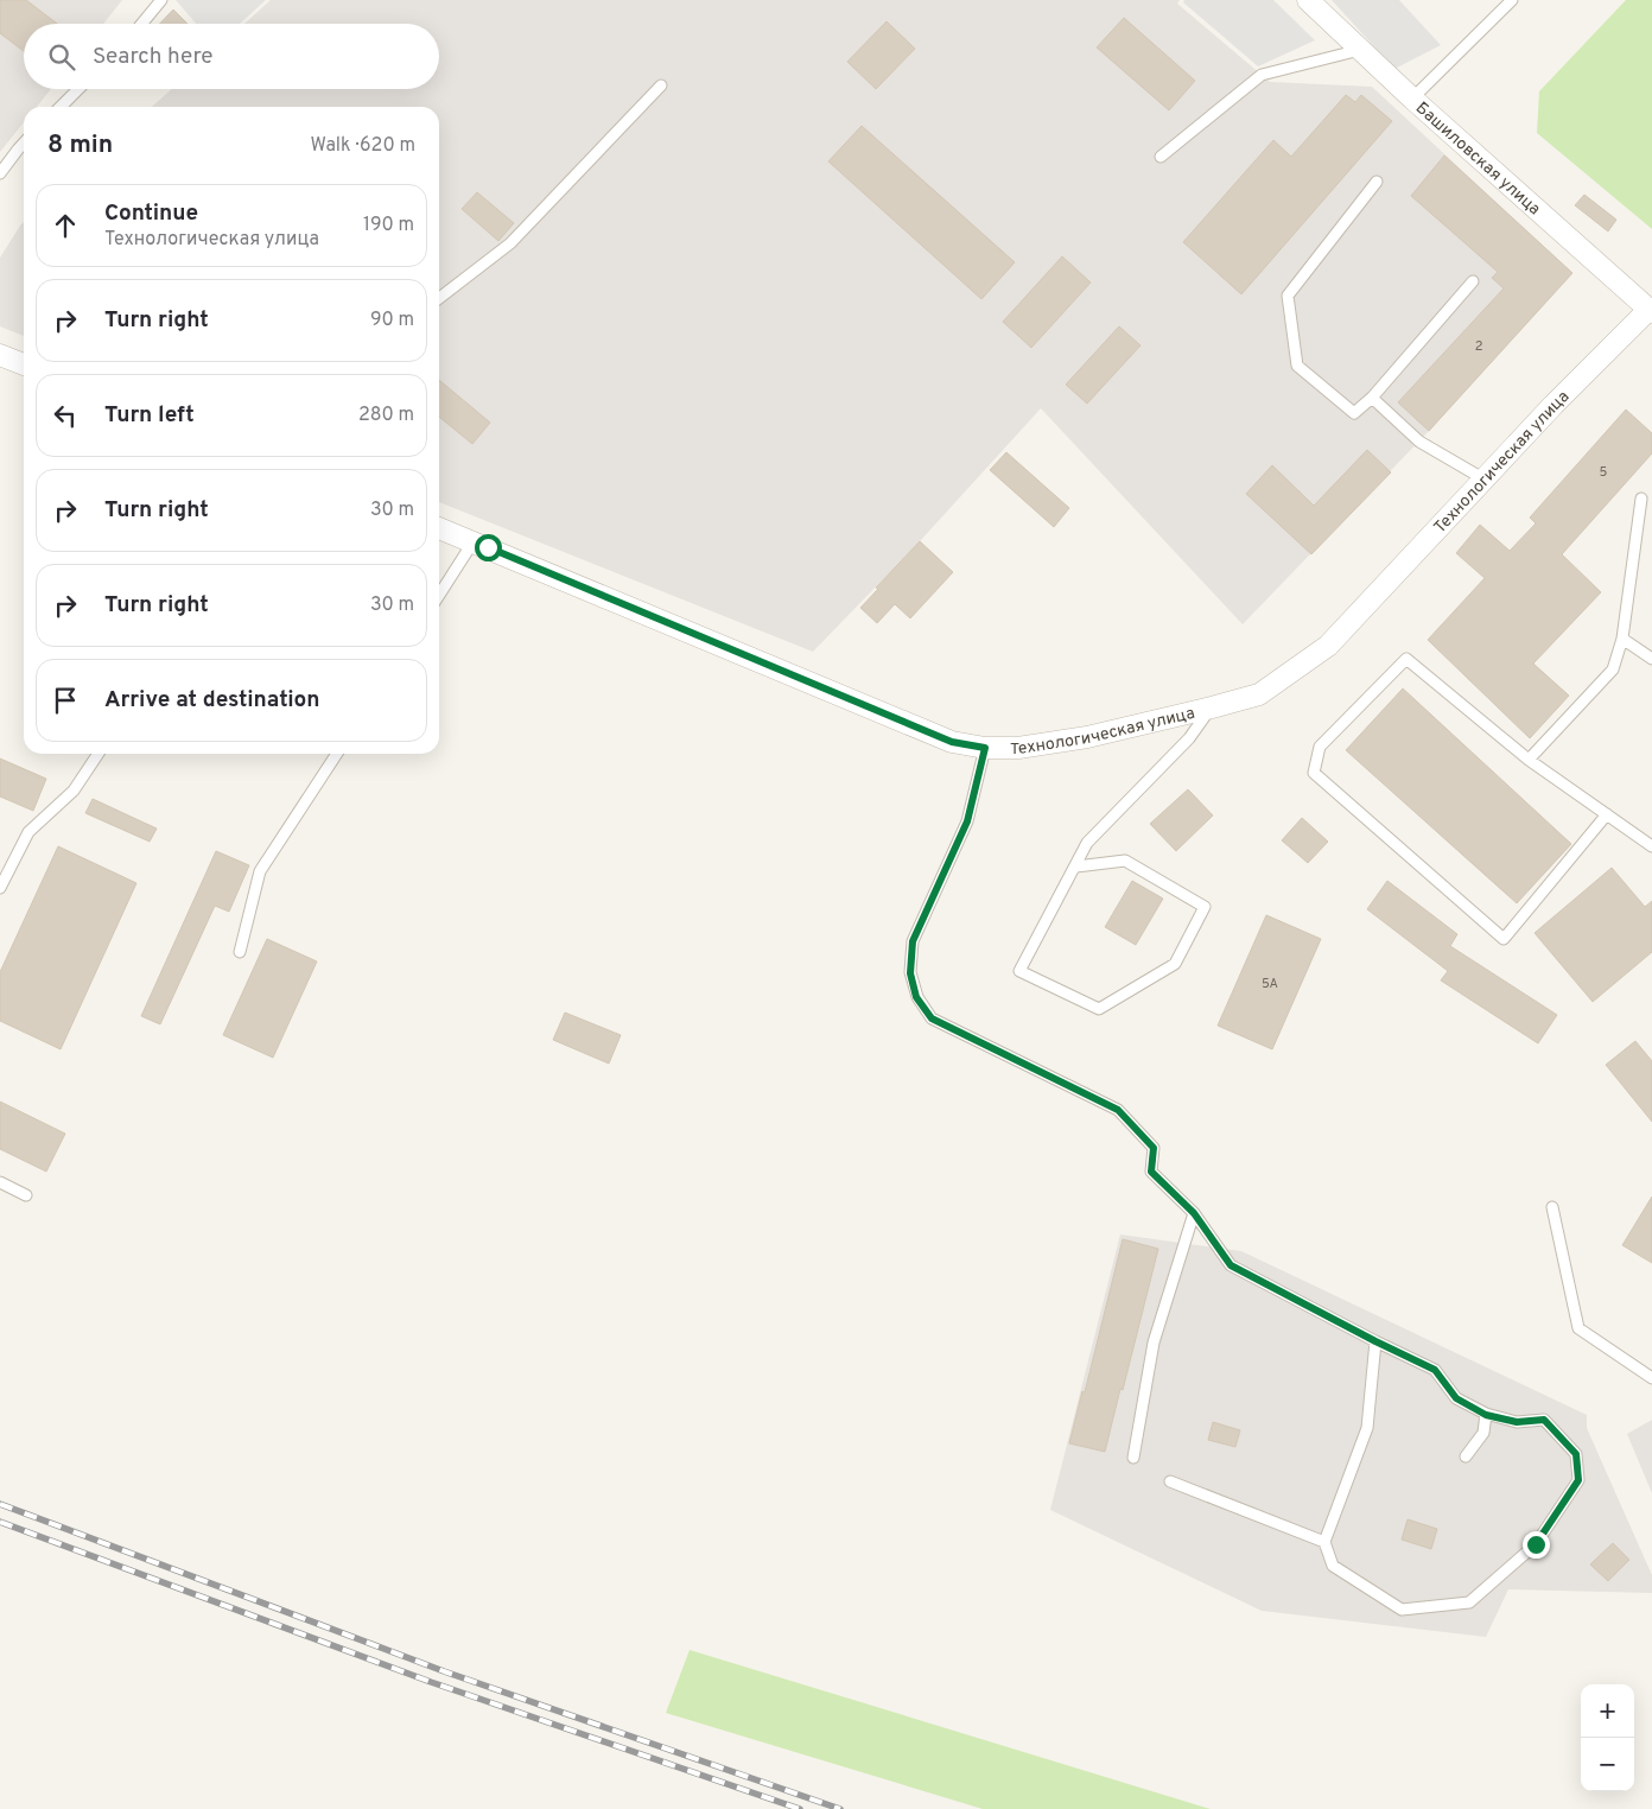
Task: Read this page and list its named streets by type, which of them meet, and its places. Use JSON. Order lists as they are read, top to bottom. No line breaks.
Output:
{"streets":{"street":["Башиловская улица","Технологическая улица"]},"crossings":[["Башиловская улица","Технологическая улица"]],"house_numbers":["2","5","5А"],"page":{"search":"Search here","heading":["8 min","Walk · 620 m"],"list":[["Continue","Технологическая улица","190 m"],["Turn right","90 m"],["Turn left","280 m"],["Turn right","30 m"],["Turn right","30 m"],"Arrive at destination"],"map_buttons":["+","−"]}}
